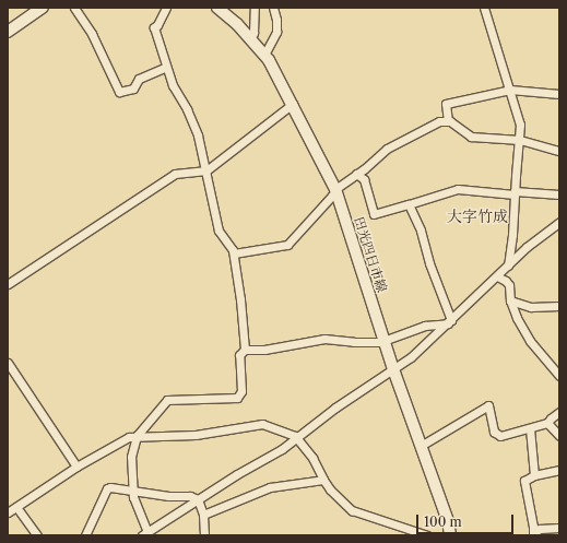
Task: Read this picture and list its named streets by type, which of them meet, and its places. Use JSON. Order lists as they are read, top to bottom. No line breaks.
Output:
{"streets":{"main road":["田光四日市線"]},"districts":["大字竹成"],"scale_bar":"100 m"}
